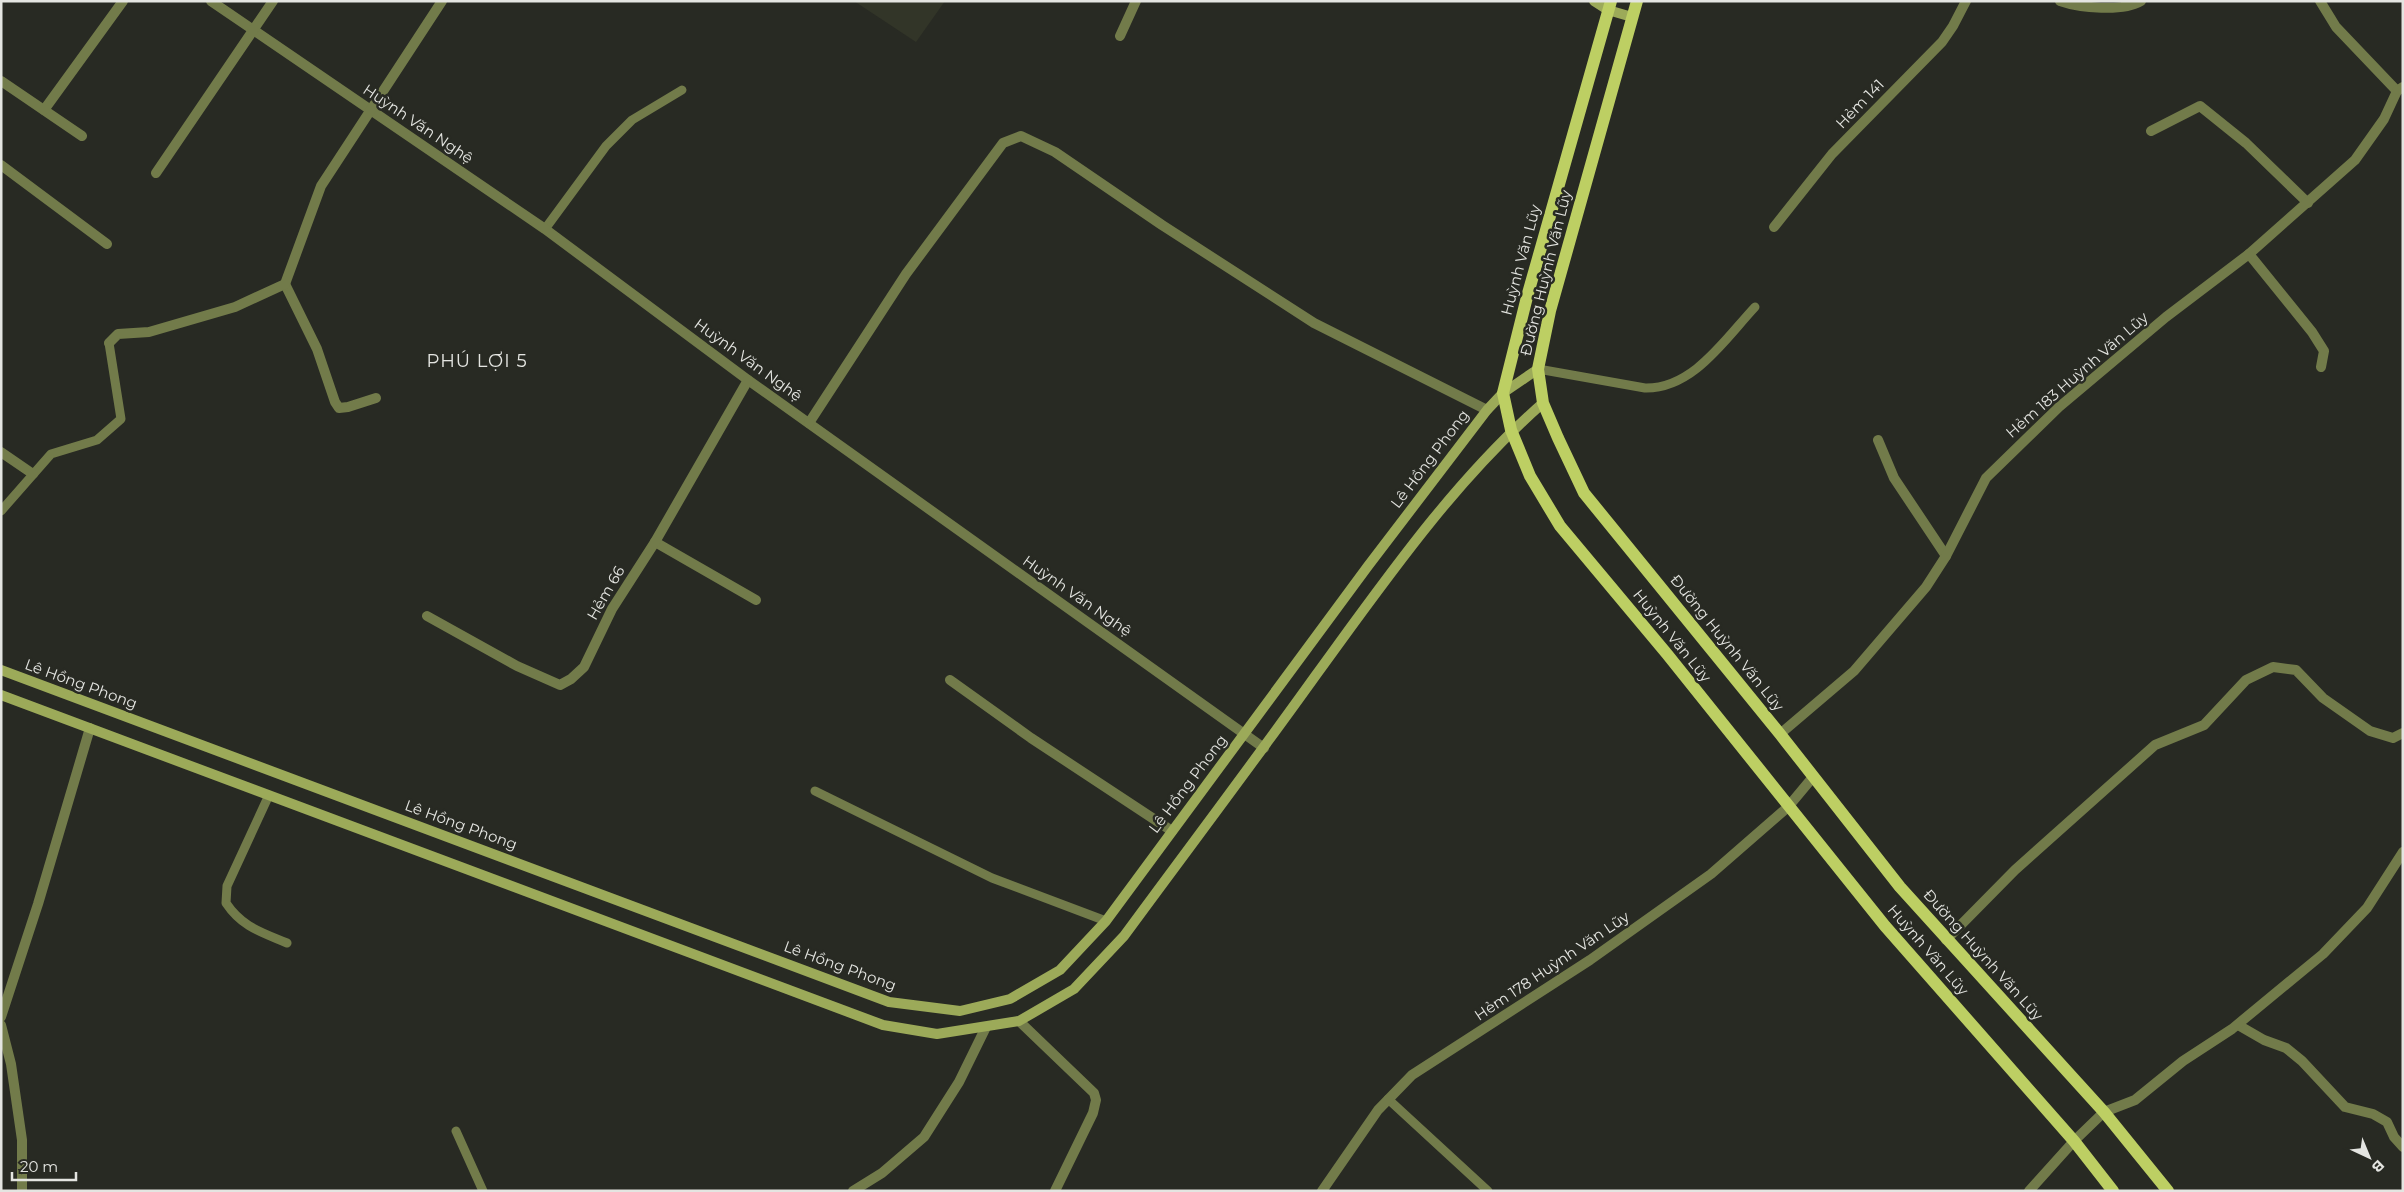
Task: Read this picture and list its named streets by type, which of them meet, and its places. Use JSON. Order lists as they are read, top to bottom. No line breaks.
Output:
{"streets":{"main road":["Huỳnh Văn Lũy","Đường Huỳnh Văn Lũy"],"street":["Hẻm 141","Huỳnh Văn Nghệ","Hẻm 183 Huỳnh Văn Lũy","Lê Hồng Phong","Hẻm 66","Hẻm 178 Huỳnh Văn Lũy"]},"crossings":[["Huỳnh Văn Nghệ","Lê Hồng Phong"],["Huỳnh Văn Nghệ","Hẻm 66"],["Huỳnh Văn Lũy","Lê Hồng Phong"],["Huỳnh Văn Lũy","Hẻm 178 Huỳnh Văn Lũy"],["Đường Huỳnh Văn Lũy","Hẻm 183 Huỳnh Văn Lũy"],["Đường Huỳnh Văn Lũy","Lê Hồng Phong"],["Đường Huỳnh Văn Lũy","Hẻm 178 Huỳnh Văn Lũy"]],"districts":["PHÚ LỢI 5"],"scale_bar":"20 m","north":"bottom right"}
